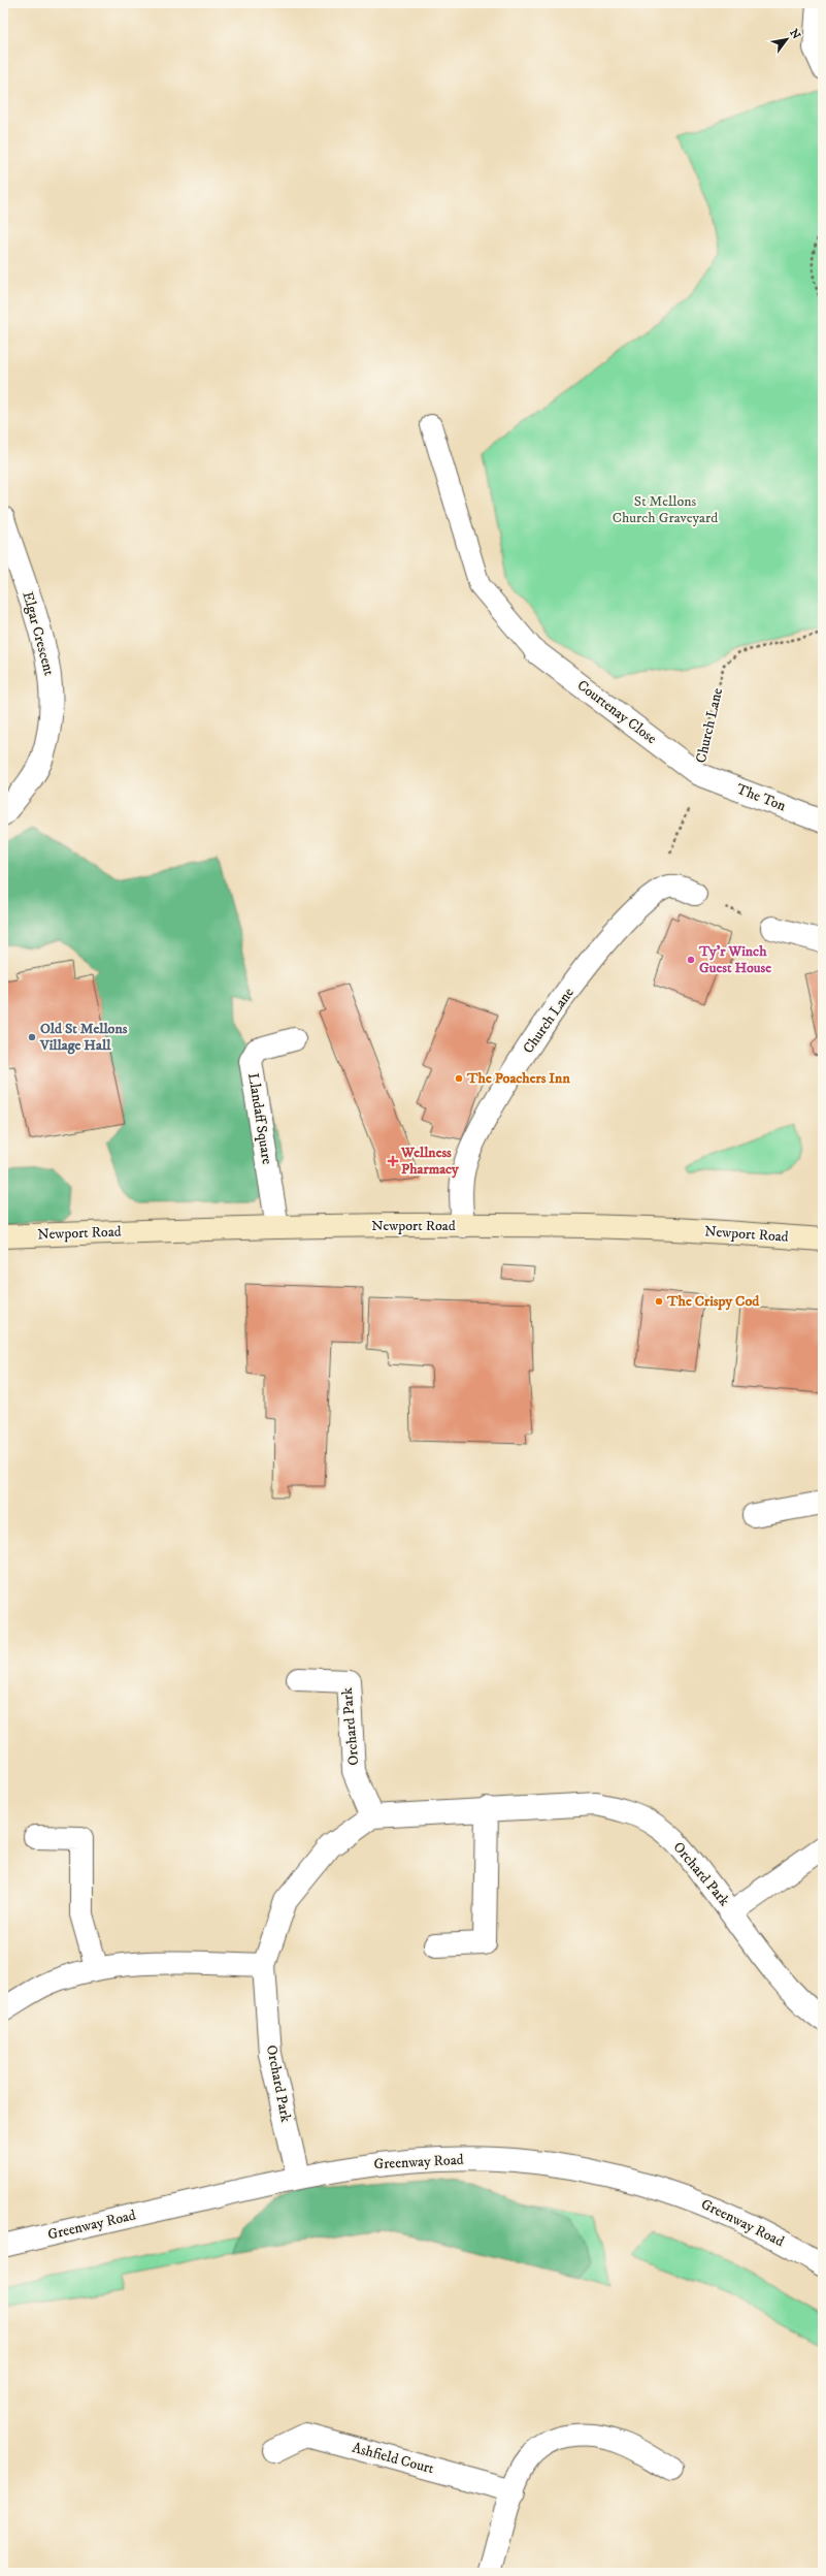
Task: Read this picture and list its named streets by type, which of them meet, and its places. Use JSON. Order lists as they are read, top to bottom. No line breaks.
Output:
{"streets":{"main road":["Newport Road"],"street":["Elgar Crescent","Courtenay Close","Church Lane","The Ton","Llandaff Square","Orchard Park","Greenway Road","Ashfield Court"]},"crossings":[["Courtenay Close","Church Lane"],["Courtenay Close","The Ton"],["Church Lane","The Ton"],["Church Lane","Newport Road"],["Llandaff Square","Newport Road"],["Orchard Park","Greenway Road"]],"parks":["St Mellons Church Graveyard"],"places":{"other":["Ty'r Winch Guest House","Old St Mellons Village Hall","The Poachers Inn","The Crispy Cod"],"health":["Wellness Pharmacy"]},"north":"top right"}
